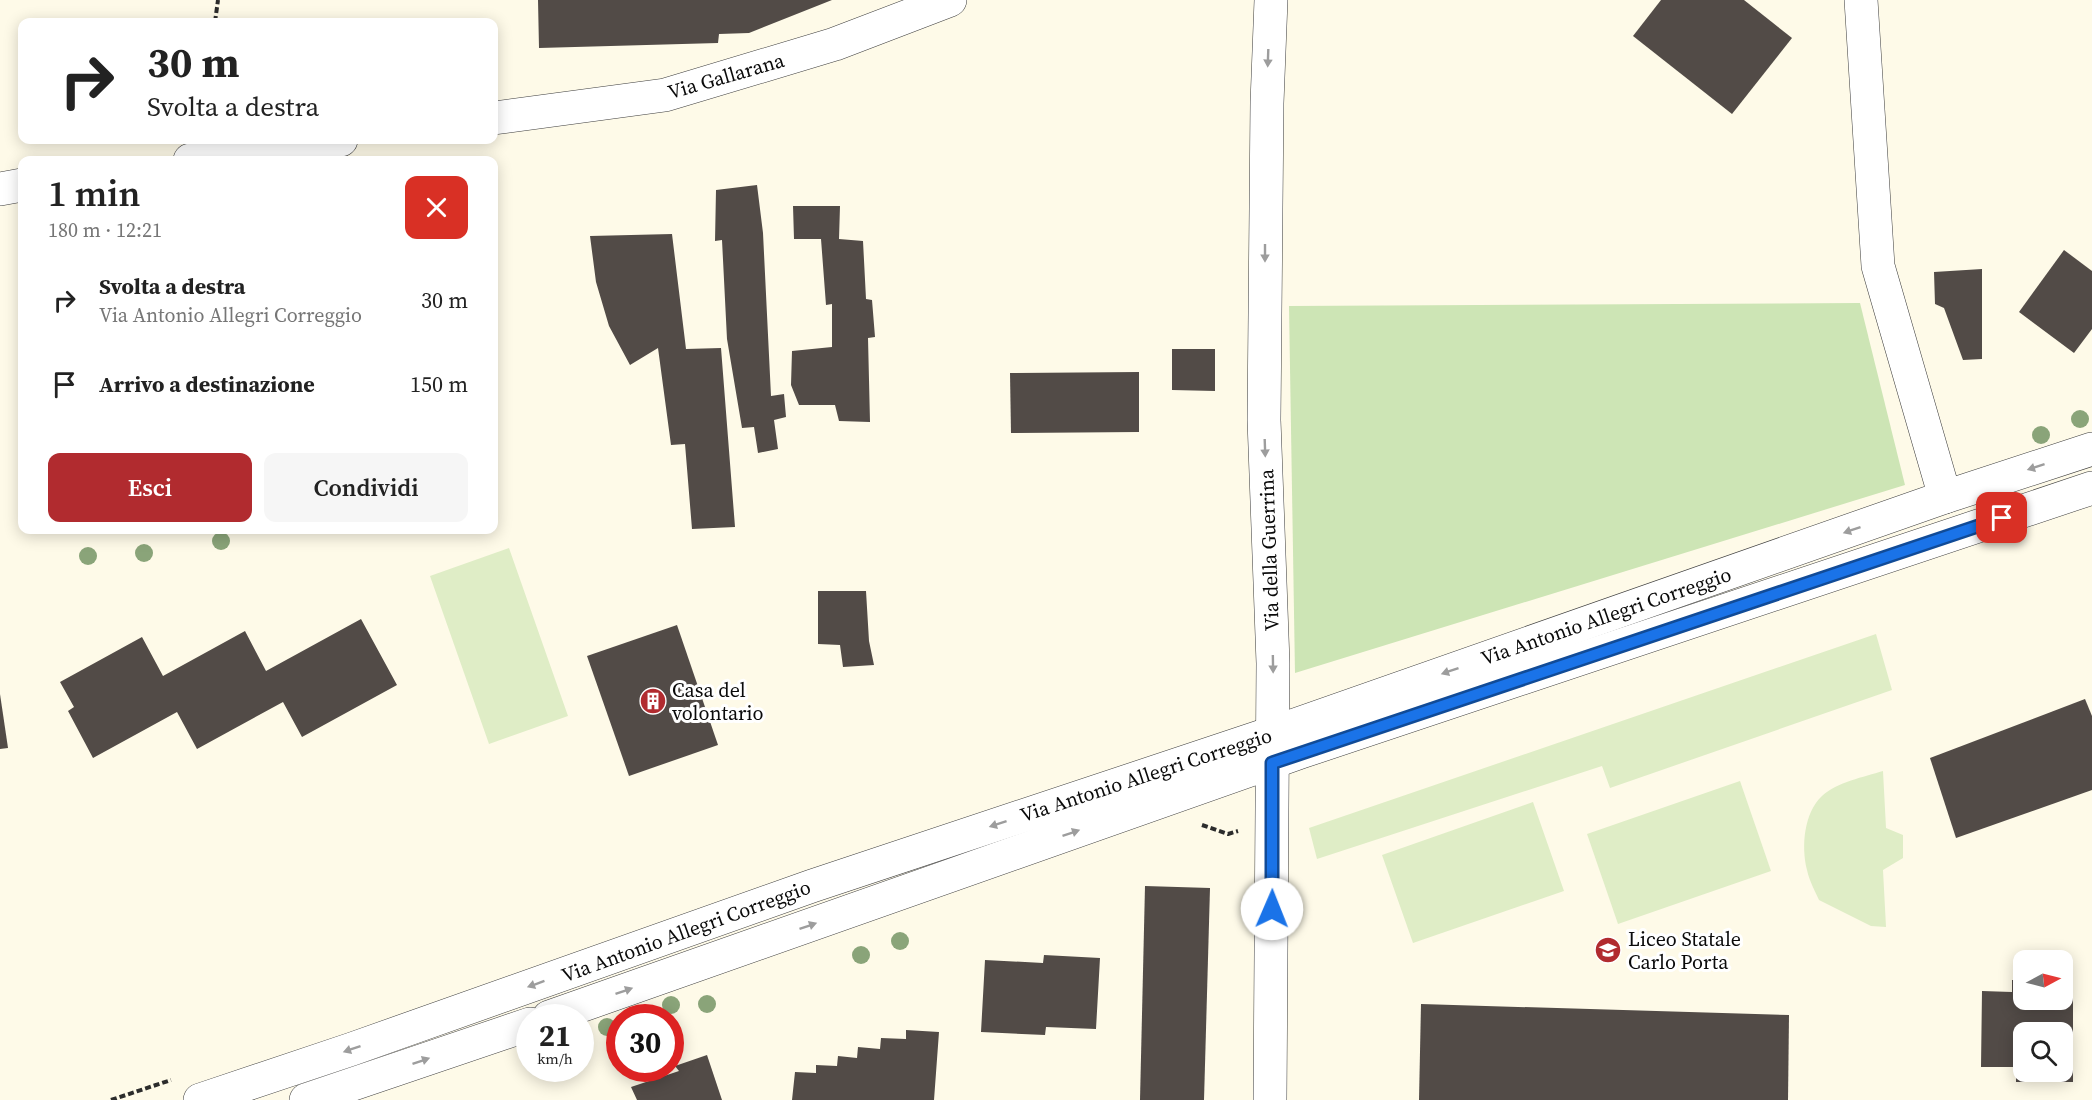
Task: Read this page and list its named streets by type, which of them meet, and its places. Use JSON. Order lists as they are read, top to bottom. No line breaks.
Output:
{"streets":{"street":["Via Gallarana","Via della Guerrina","Via Antonio Allegri Correggio"]},"crossings":[["Via della Guerrina","Via Antonio Allegri Correggio"]],"one_way":["Via della Guerrina"],"places":{"building":["Casa del volontario"],"school or university":["Liceo Statale Carlo Porta"]},"north":"right","page":{"turn":["30 m","Svolta a destra"],"heading":["1 min","180 m · 12:21"],"list":[{"name":"Svolta a destra","note":"Via Antonio Allegri Correggio","value":"30 m"},{"name":"Arrivo a destinazione","value":"150 m"}],"buttons":["Esci","Condividi"],"speed":"21 km/h","limit":"30"}}
